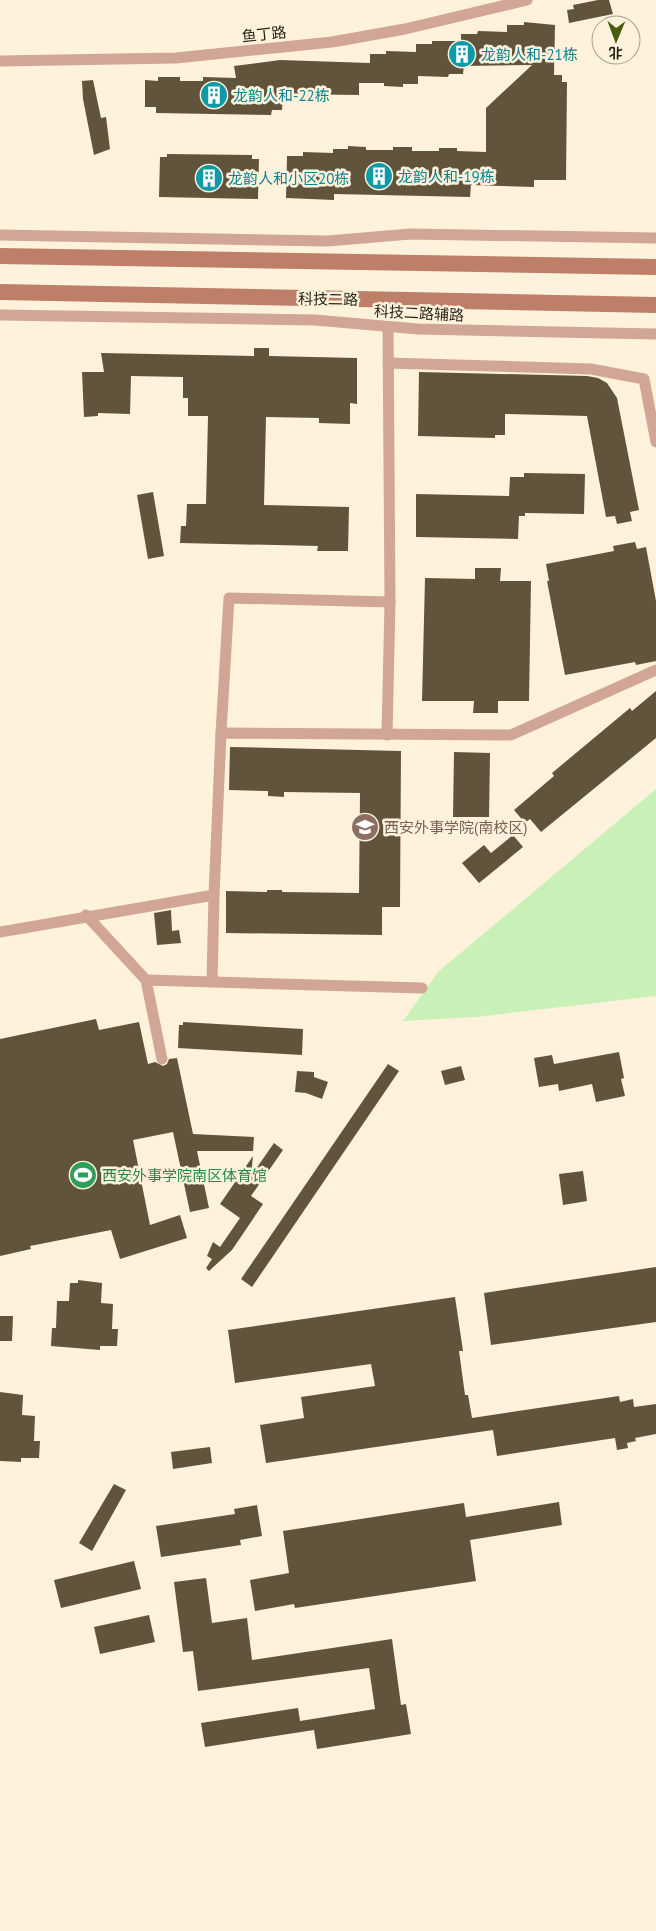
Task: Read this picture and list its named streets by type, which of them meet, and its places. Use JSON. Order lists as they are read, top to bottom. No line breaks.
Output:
{"streets":{"main road":["科技二路"],"street":["鱼丁路","科技二路辅路"]},"places":{"building":["龙韵人和-21栋","龙韵人和-22栋","龙韵人和-19栋","龙韵人和小区20栋"],"school or university":["西安外事学院(南校区)"],"sports":["西安外事学院南区体育馆"]},"north":"bottom"}
